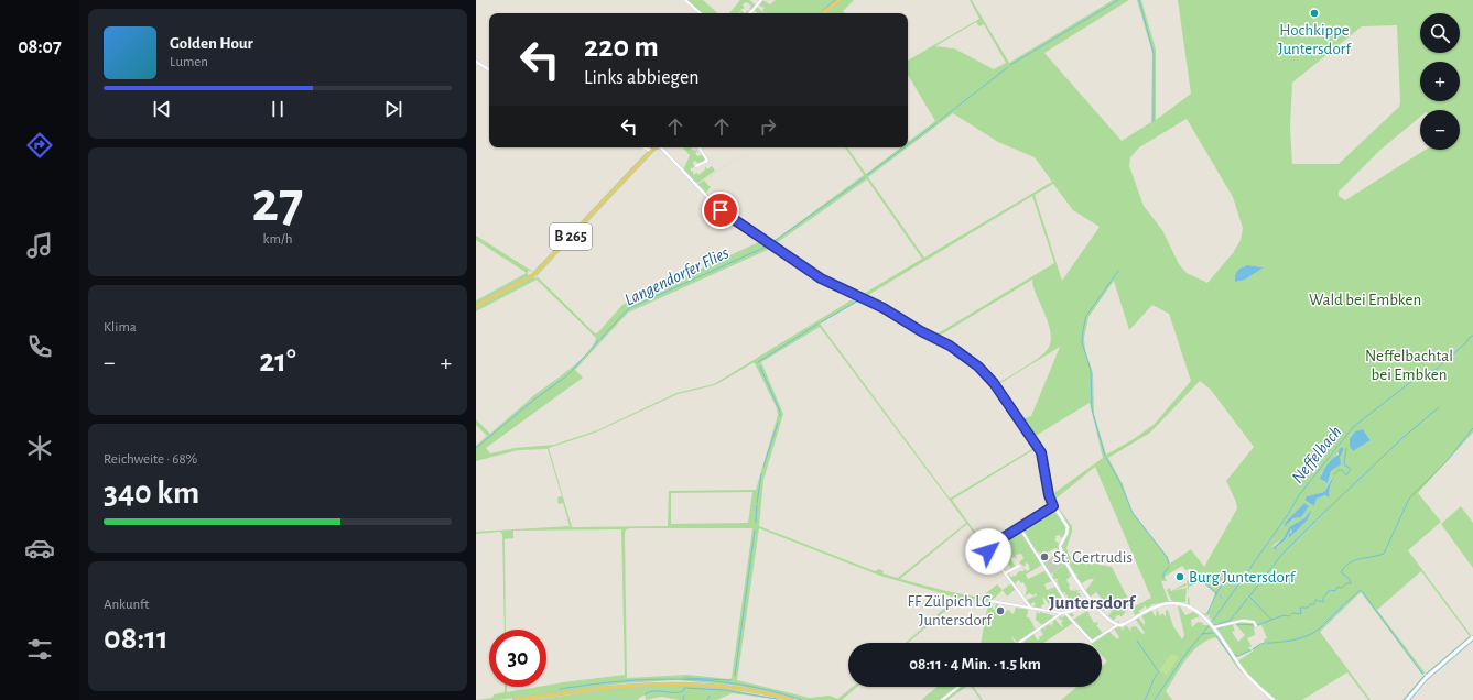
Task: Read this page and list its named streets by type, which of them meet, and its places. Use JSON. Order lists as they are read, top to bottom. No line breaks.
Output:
{"streets":{"main road":["B 265"]},"districts":["Juntersdorf"],"water":["Langendorfer Flies","Neffelbach"],"parks":["Wald bei Embken","Neffelbachtal bei Embken"],"places":["Hochkippe Juntersdorf","St. Gertrudis","Burg Juntersdorf","FF Zülpich LG Juntersdorf"],"page":{"tabs":"08:07","map_buttons":["+","−"],"turn":["220 m","Links abbiegen"],"song":["Golden Hour","Lumen"],"tile":[["27","km/h"],"Klima",["Reichweite · 68%","340 km"],["Ankunft","08:11"]],"heat":["−","21°","+"],"limit":"30","trip":"08:11 · 4 Min. · 1.5 km"}}
